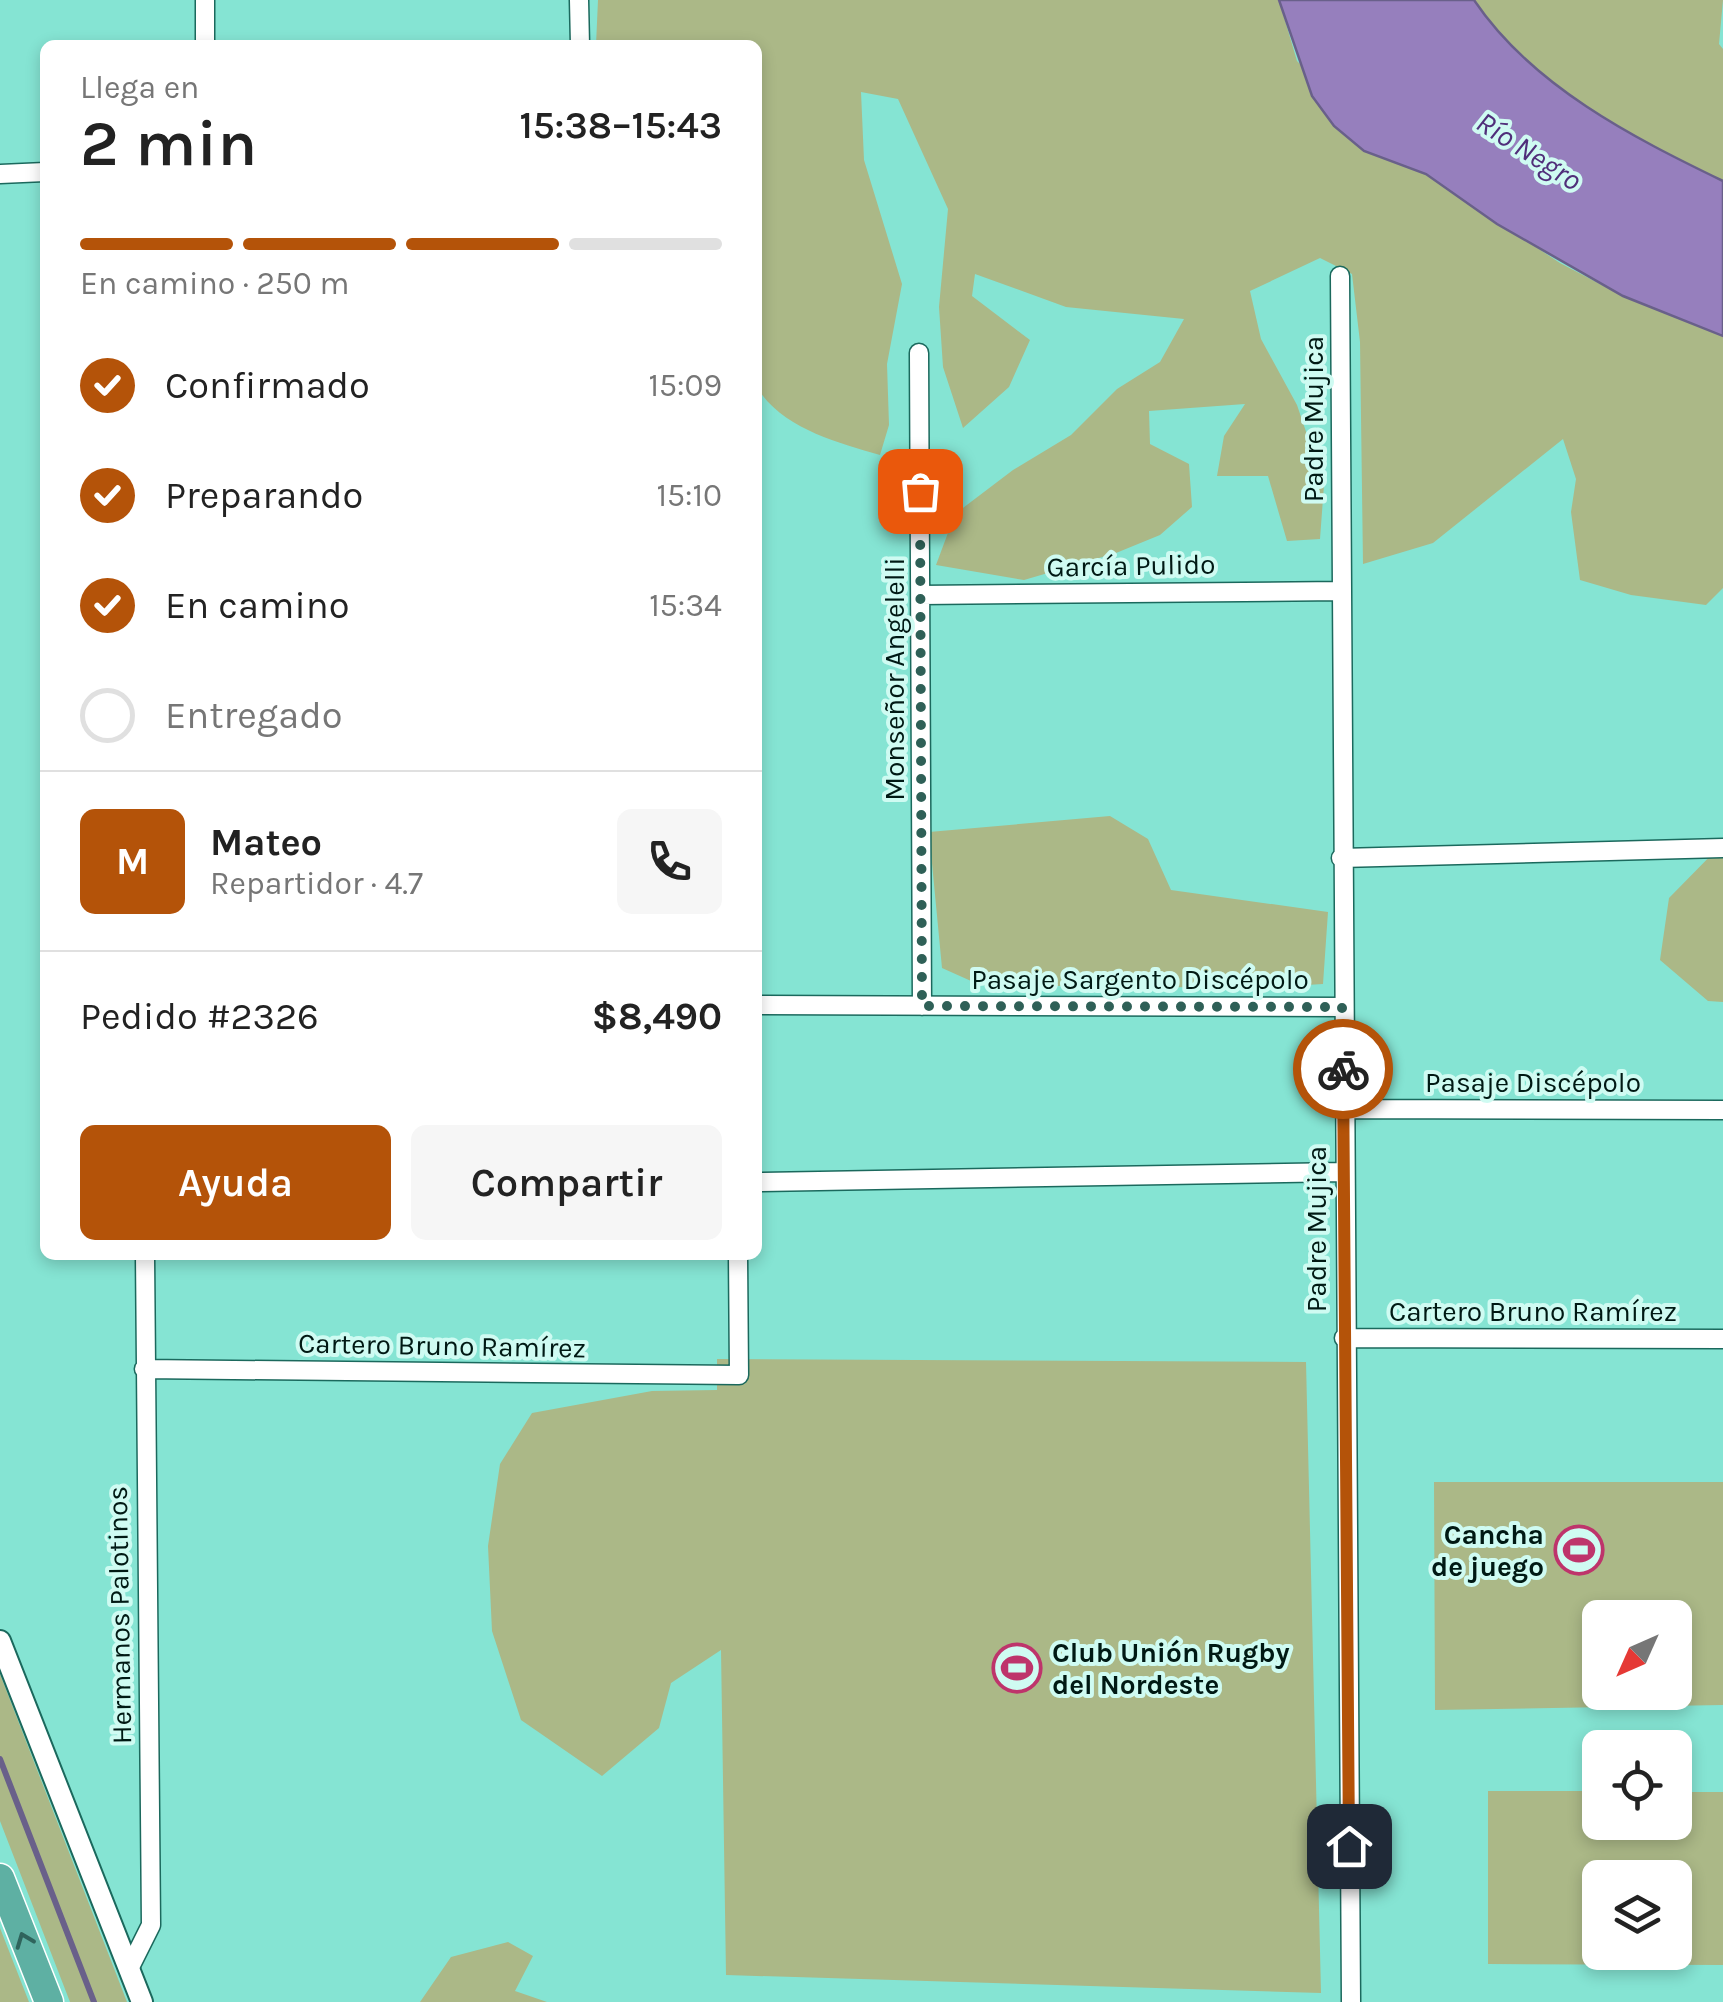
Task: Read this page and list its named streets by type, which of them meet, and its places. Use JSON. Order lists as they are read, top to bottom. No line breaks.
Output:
{"streets":{"street":["Padre Mujica","García Pulido","Monseñor Angelelli","Pasaje Sargento Discépolo","Pasaje Discépolo","Cartero Bruno Ramírez","Hermanos Palotinos"]},"crossings":[["Padre Mujica","García Pulido"],["Padre Mujica","Pasaje Sargento Discépolo"],["Padre Mujica","Pasaje Discépolo"],["Padre Mujica","Cartero Bruno Ramírez"],["García Pulido","Monseñor Angelelli"],["Monseñor Angelelli","Pasaje Sargento Discépolo"],["Cartero Bruno Ramírez","Hermanos Palotinos"]],"water":["Río Negro"],"places":{"sports":["Cancha de juego","Club Unión Rugby del Nordeste"]},"north":"bottom left","page":{"heading":["2 min","Llega en","15:38–15:43"],"panel":["Mateo","Repartidor · 4.7","Pedido #2326","$8,490"],"bar":"En camino · 250 m","list":[["Confirmado","15:09"],["Preparando","15:10"],["En camino","15:34"],"Entregado"],"round":"M","buttons":["Ayuda","Compartir"]}}
